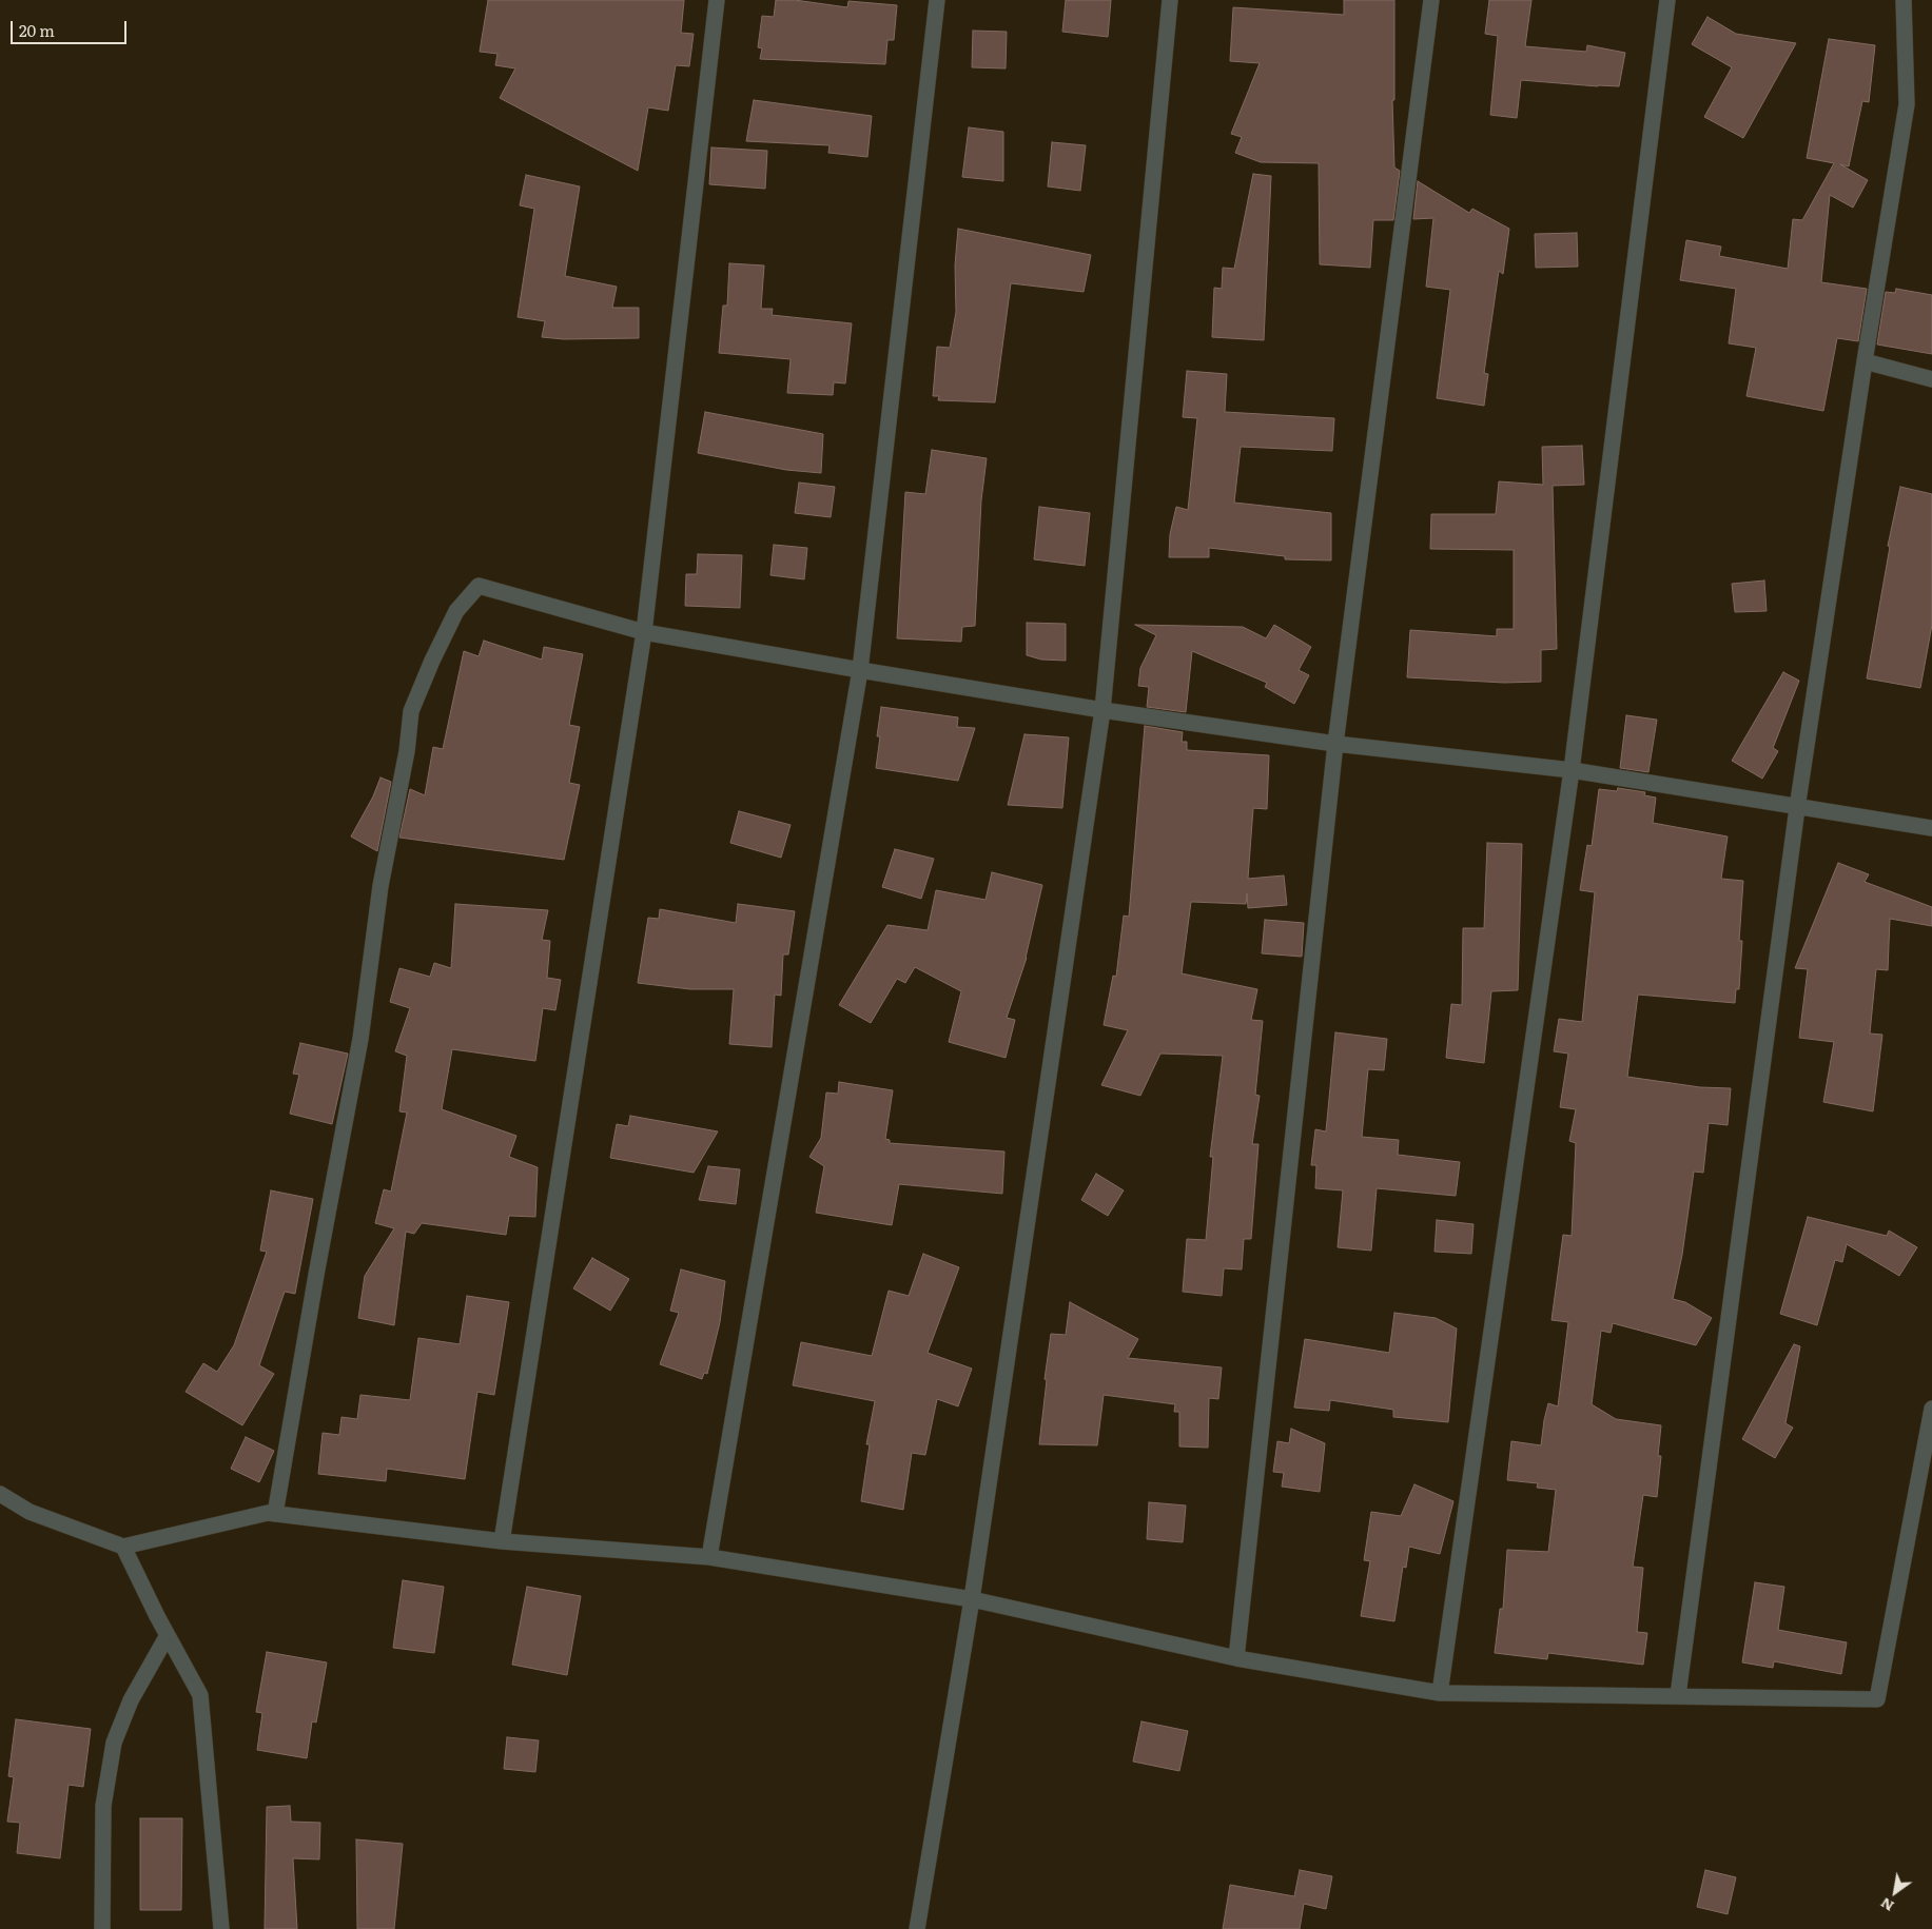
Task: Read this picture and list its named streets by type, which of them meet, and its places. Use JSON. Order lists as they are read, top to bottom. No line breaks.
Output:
{"scale_bar":"20 m","north":"bottom left"}
